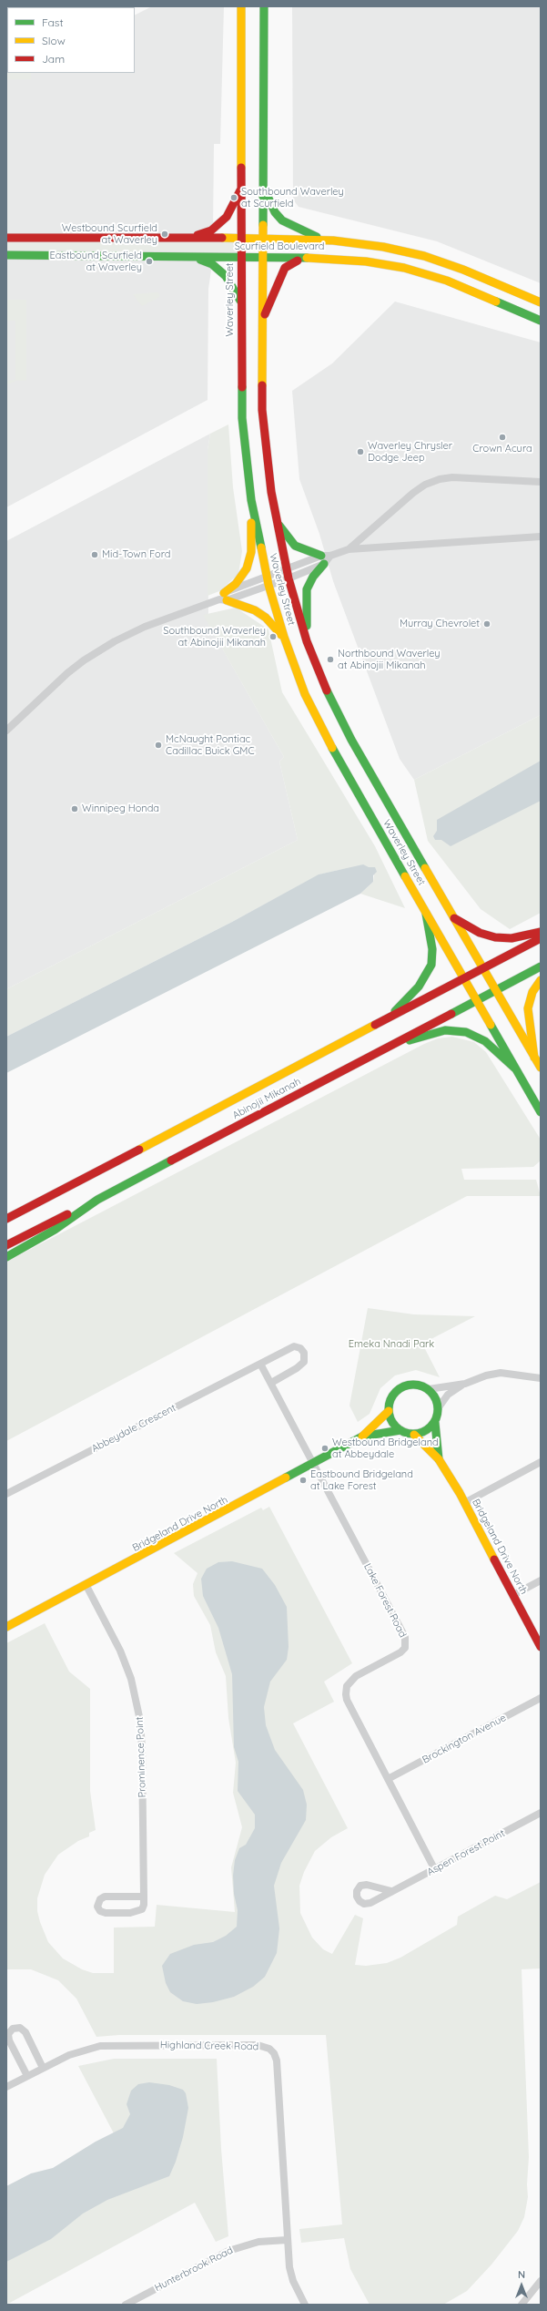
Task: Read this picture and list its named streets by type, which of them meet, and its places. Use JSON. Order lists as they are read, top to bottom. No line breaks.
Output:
{"streets":{"main road":["Scurfield Boulevard","Waverley Street","Abinojii Mikanah","Bridgeland Drive North"],"street":["Abbeydale Crescent","Lake Forest Road","Brockington Avenue","Prominence Point","Aspen Forest Point","Highland Creek Road","Hunterbrook Road"]},"crossings":[["Scurfield Boulevard","Waverley Street"],["Waverley Street","Abinojii Mikanah"],["Bridgeland Drive North","Lake Forest Road"],["Bridgeland Drive North","Prominence Point"],["Lake Forest Road","Brockington Avenue"],["Lake Forest Road","Aspen Forest Point"],["Highland Creek Road","Hunterbrook Road"]],"parks":["Emeka Nnadi Park"],"places":["Southbound Waverley at Scurfield","Westbound Scurfield at Waverley","Eastbound Scurfield at Waverley","Crown Acura","Waverley Chrysler Dodge Jeep","Mid-Town Ford","Murray Chevrolet","Southbound Waverley at Abinojii Mikanah","Northbound Waverley at Abinojii Mikanah","McNaught Pontiac Cadillac Buick GMC","Winnipeg Honda","Westbound Bridgeland at Abbeydale","Eastbound Bridgeland at Lake Forest"],"legend":["Fast","Slow","Jam"],"north":"top"}
